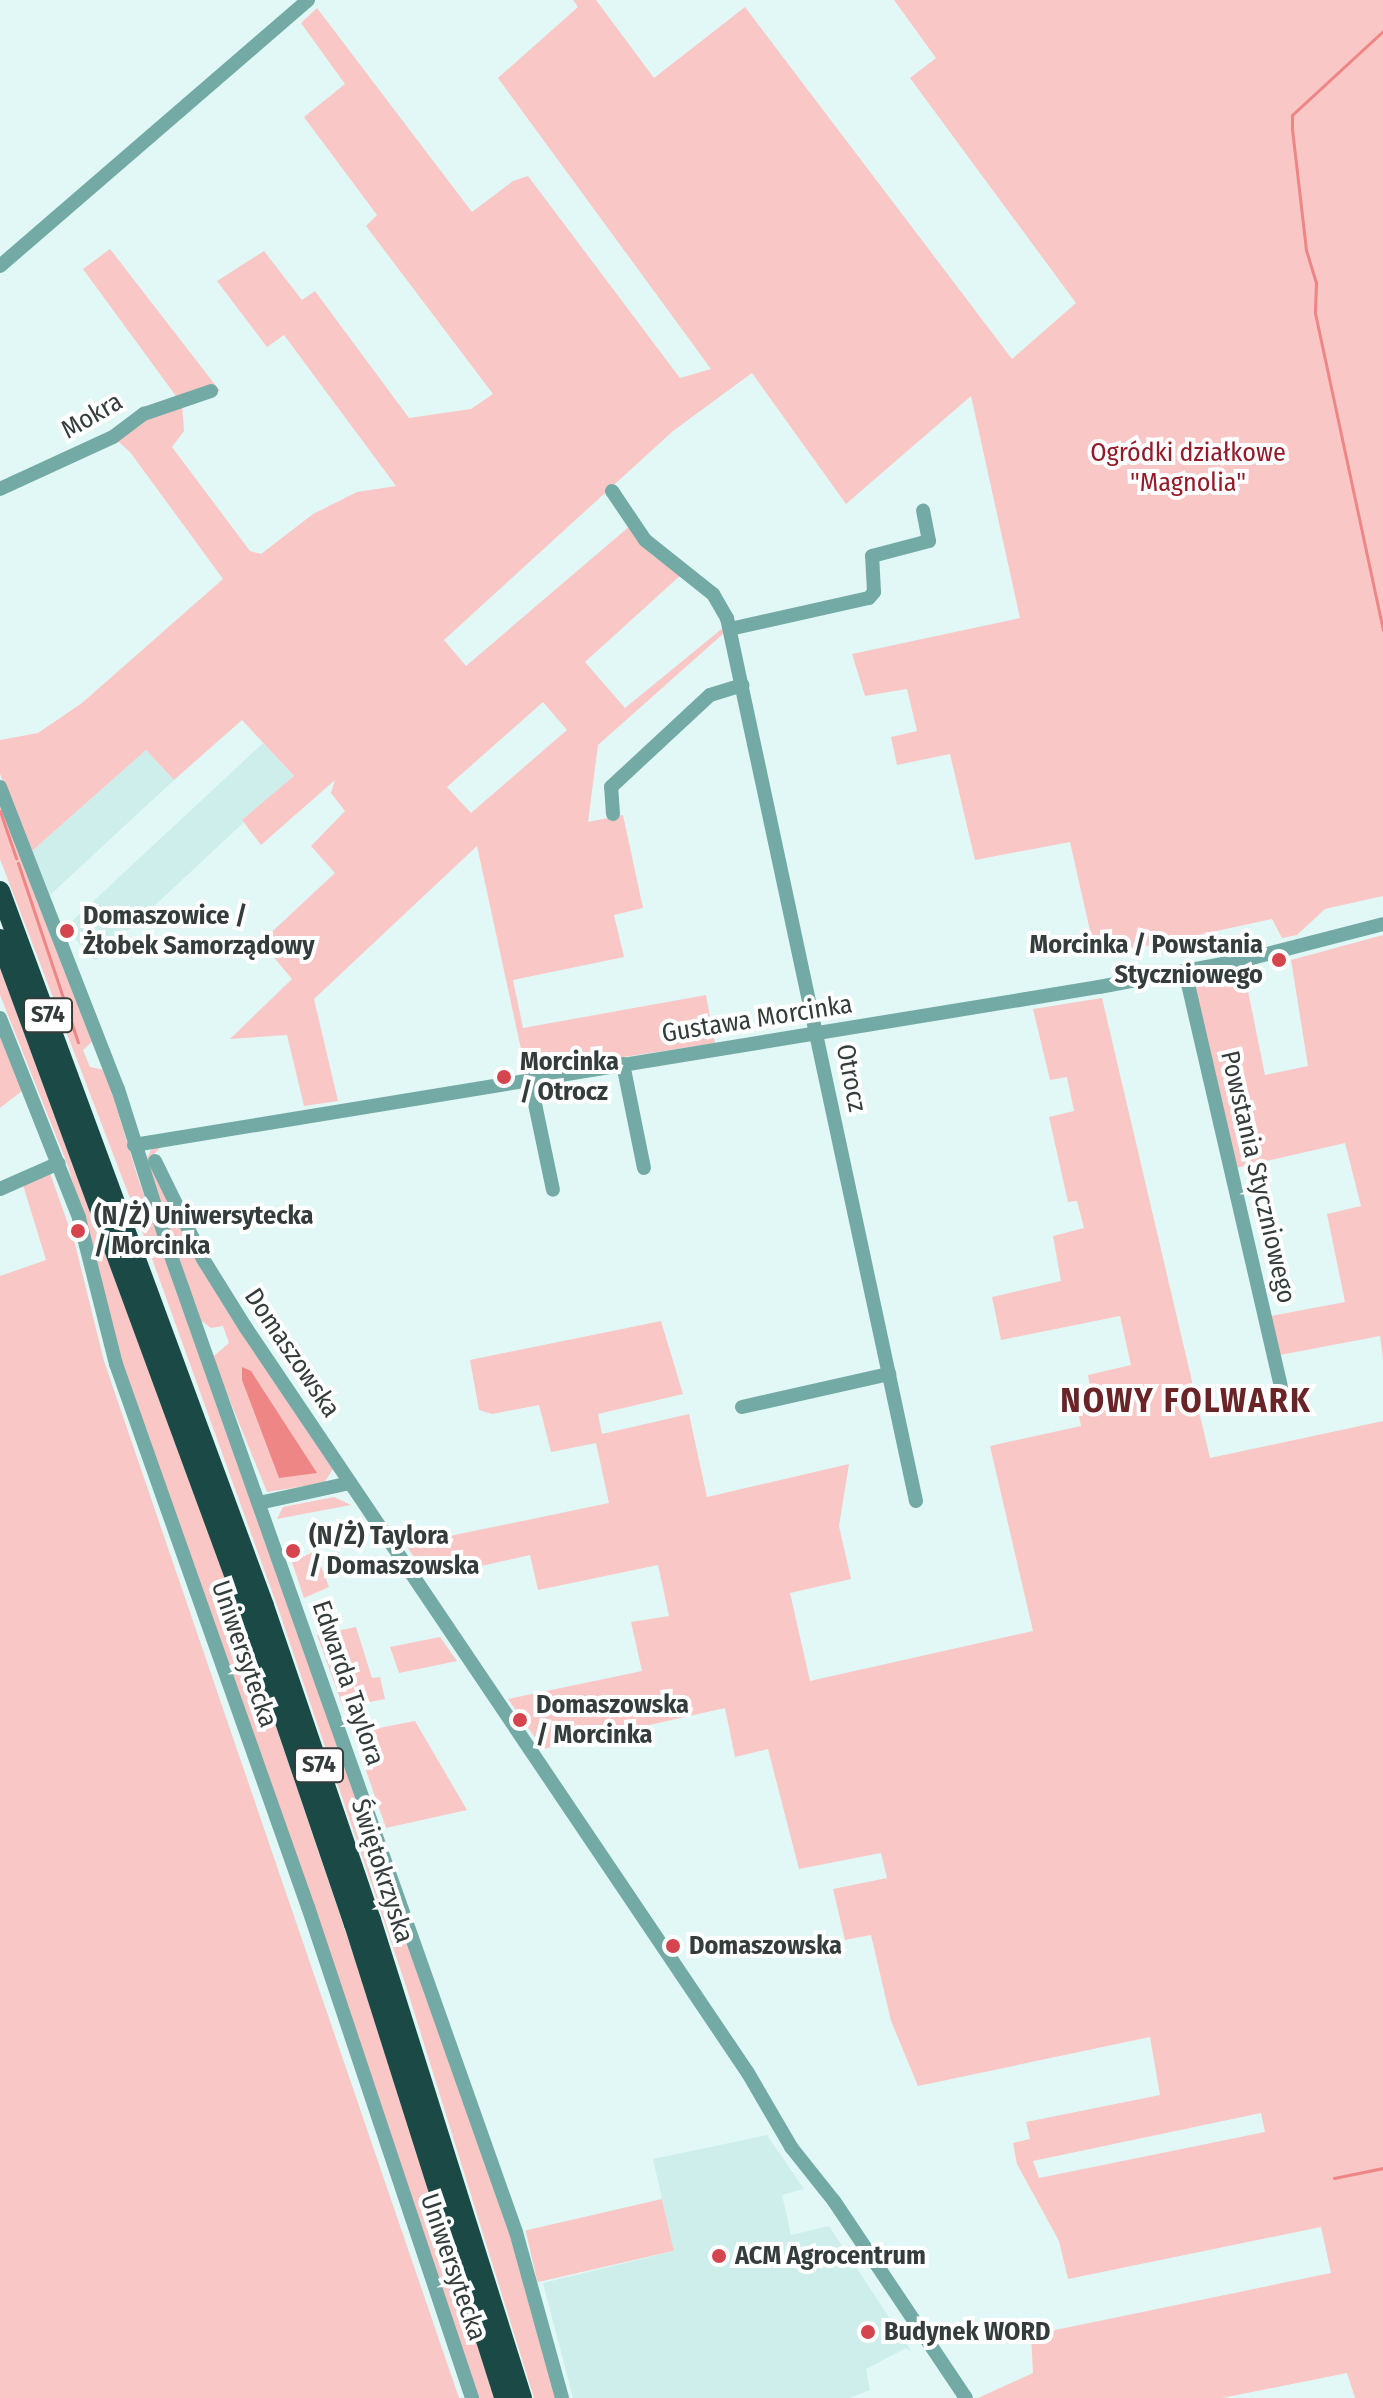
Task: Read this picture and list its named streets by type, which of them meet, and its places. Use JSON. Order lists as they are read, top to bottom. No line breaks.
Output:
{"streets":{"highway":["S74","Świętokrzyska"],"street":["Mokra","Gustawa Morcinka","Otrocz","Powstania Styczniowego","Domaszowska","Uniwersytecka","Edwarda Taylora"]},"crossings":[["S74","Świętokrzyska"],["Gustawa Morcinka","Otrocz"],["Gustawa Morcinka","Powstania Styczniowego"],["Gustawa Morcinka","Edwarda Taylora"]],"districts":["NOWY FOLWARK"],"parks":["Ogródki działkowe \"Magnolia\""],"places":["Domaszowice / Żłobek Samorządowy","Morcinka / Powstania Styczniowego","Morcinka / Otrocz","(N/Ż) Uniwersytecka / Morcinka","(N/Ż) Taylora / Domaszowska","Domaszowska / Morcinka","Domaszowska","ACM Agrocentrum","Budynek WORD"]}
